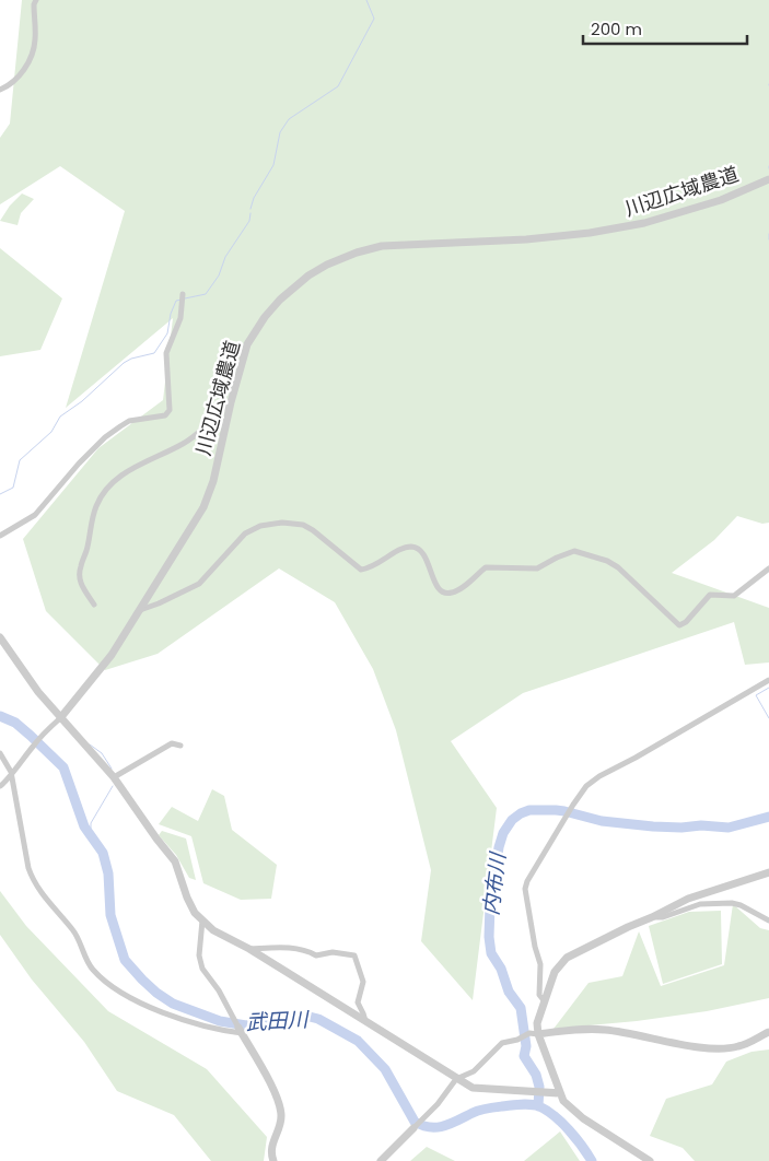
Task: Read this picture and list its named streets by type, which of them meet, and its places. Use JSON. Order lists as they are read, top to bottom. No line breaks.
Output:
{"streets":{"street":["川辺広域農道"]},"water":["内布川","武田川"],"scale_bar":"200 m"}
